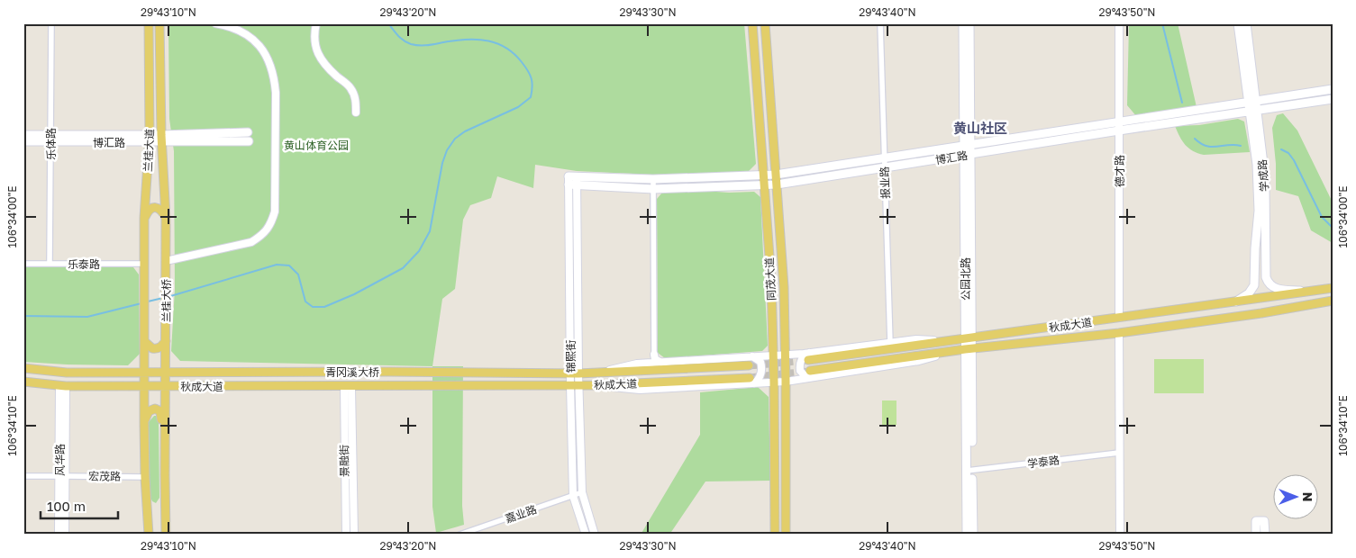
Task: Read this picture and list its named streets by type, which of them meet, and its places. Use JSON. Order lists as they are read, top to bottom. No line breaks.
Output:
{"streets":{"main road":["博汇路","兰桂大道","学成路","同茂大道","公园北路","兰桂大桥","秋成大道","青冈溪大桥"],"street":["乐体路","德才路","报业路","乐泰路","锦熙街","风华路","景融街","学泰路","宏茂路","嘉业路"]},"crossings":[["博汇路","乐体路"],["博汇路","兰桂大道"],["博汇路","德才路"],["博汇路","学成路"],["博汇路","报业路"],["博汇路","同茂大道"],["博汇路","公园北路"],["博汇路","锦熙街"],["乐体路","乐泰路"],["兰桂大道","乐泰路"],["兰桂大道","兰桂大桥"],["德才路","秋成大道"],["学成路","秋成大道"],["公园北路","秋成大道"],["公园北路","学泰路"],["秋成大道","锦熙街"],["秋成大道","青冈溪大桥"],["秋成大道","风华路"],["秋成大道","景融街"],["锦熙街","嘉业路"],["风华路","宏茂路"]],"districts":["黄山社区"],"parks":["黄山体育公园"],"scale_bar":"100 m","north":"right","coordinates":["29°43'10\"N","29°43'20\"N","29°43'30\"N","29°43'40\"N","29°43'50\"N","106°34'00\"E","106°34'10\"E"]}
